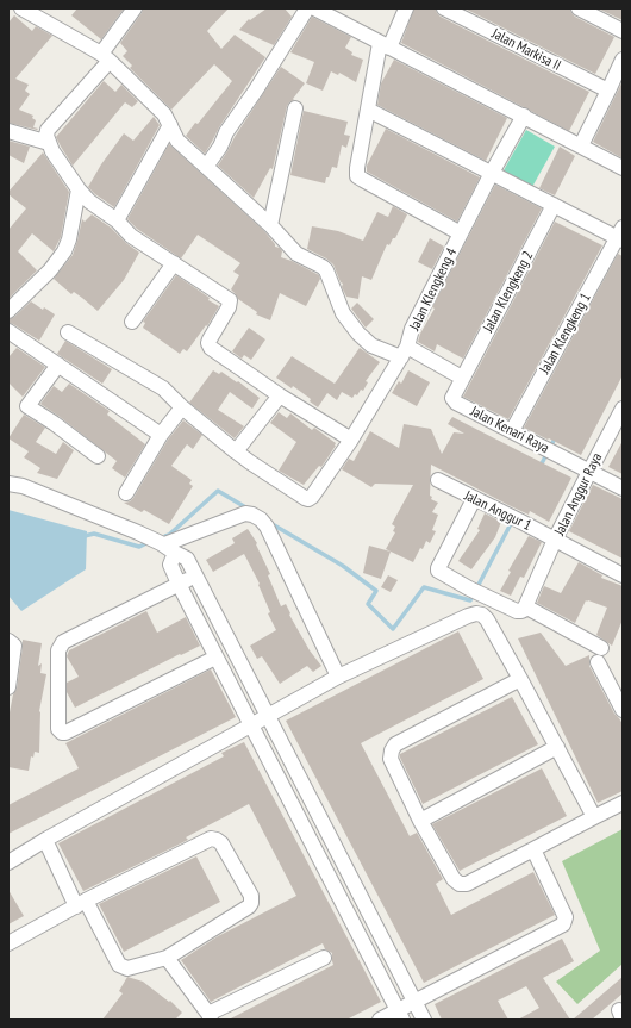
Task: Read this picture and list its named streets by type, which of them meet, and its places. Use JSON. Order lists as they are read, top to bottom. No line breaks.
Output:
{"streets":{"street":["Jalan Markisa II","Jalan Klengkeng 4","Jalan Klengkeng 2","Jalan Klengkeng 1","Jalan Kenari Raya","Jalan Anggur Raya","Jalan Anggur 1"]},"crossings":[["Jalan Klengkeng 2","Jalan Kenari Raya"],["Jalan Klengkeng 1","Jalan Kenari Raya"],["Jalan Kenari Raya","Jalan Anggur Raya"],["Jalan Anggur Raya","Jalan Anggur 1"]]}
